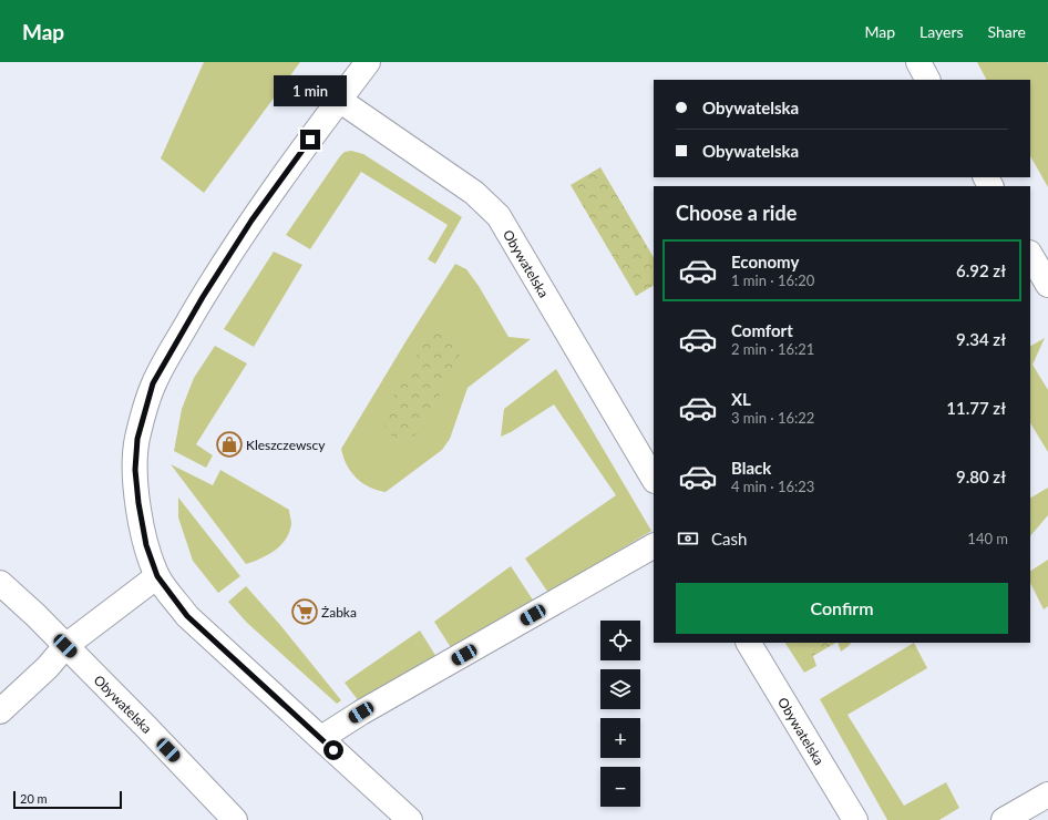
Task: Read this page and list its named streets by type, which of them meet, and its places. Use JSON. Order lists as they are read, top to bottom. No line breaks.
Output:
{"streets":{"street":["Obywatelska"]},"places":{"shop":["Kleszczewscy"],"supermarket":["Żabka"]},"scale_bar":"20 m","page":{"header":"Map","nav":["Map","Layers","Share"],"bubble":"1 min","banner":["Obywatelska","Obywatelska"],"heading":"Choose a ride","list":[{"name":"Economy","note":"1 min · 16:20","value":"6.92 zł"},{"name":"Comfort","note":"2 min · 16:21","value":"9.34 zł"},{"name":"XL","note":"3 min · 16:22","value":"11.77 zł"},{"name":"Black","note":"4 min · 16:23","value":"9.80 zł"}],"pay":["Cash","140 m"],"buttons":"Confirm","map_buttons":["+","−"],"scale":"20 m"}}
